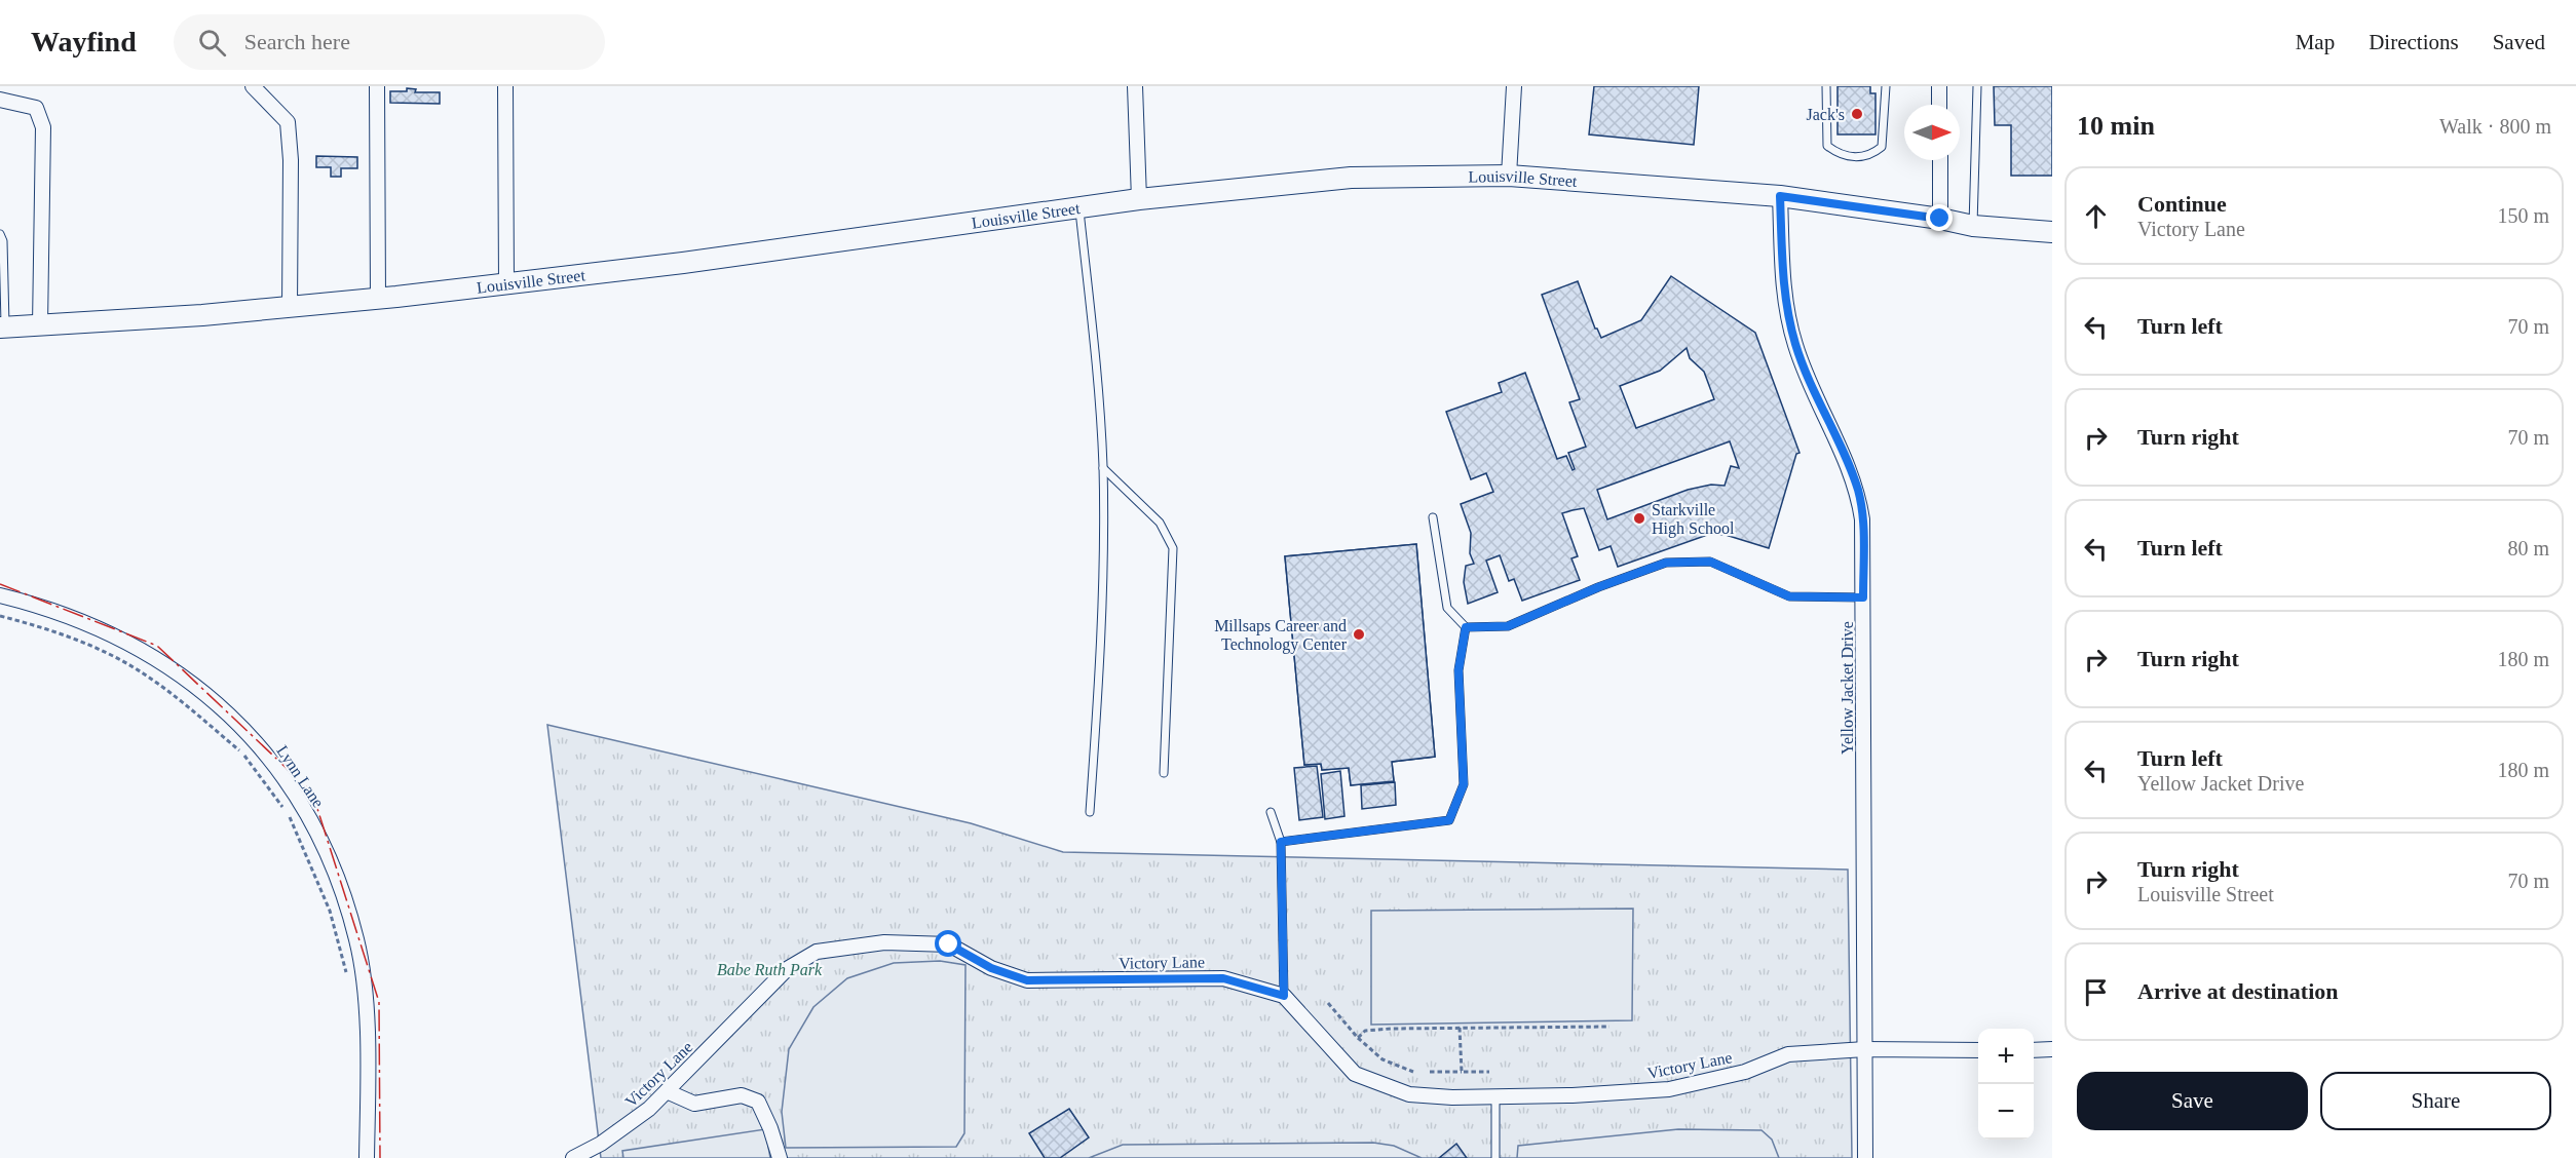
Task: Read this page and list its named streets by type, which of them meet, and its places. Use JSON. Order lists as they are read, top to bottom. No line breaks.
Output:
{"streets":{"main road":["Louisville Street"],"street":["Yellow Jacket Drive","Lynn Lane","Victory Lane"]},"crossings":[["Louisville Street","Yellow Jacket Drive"],["Yellow Jacket Drive","Victory Lane"]],"parks":["Babe Ruth Park"],"places":["Jack's","Starkville High School","Millsaps Career and Technology Center"],"north":"right","page":{"header":"Wayfind","search":"Search here","nav":["Map","Directions","Saved"],"heading":["10 min","Walk · 800 m"],"list":[["Continue","Victory Lane","150 m"],["Turn left","70 m"],["Turn right","70 m"],["Turn left","80 m"],["Turn right","180 m"],["Turn left","Yellow Jacket Drive","180 m"],["Turn right","Louisville Street","70 m"],"Arrive at destination"],"map_buttons":["+","−"],"buttons":["Save","Share"]}}
